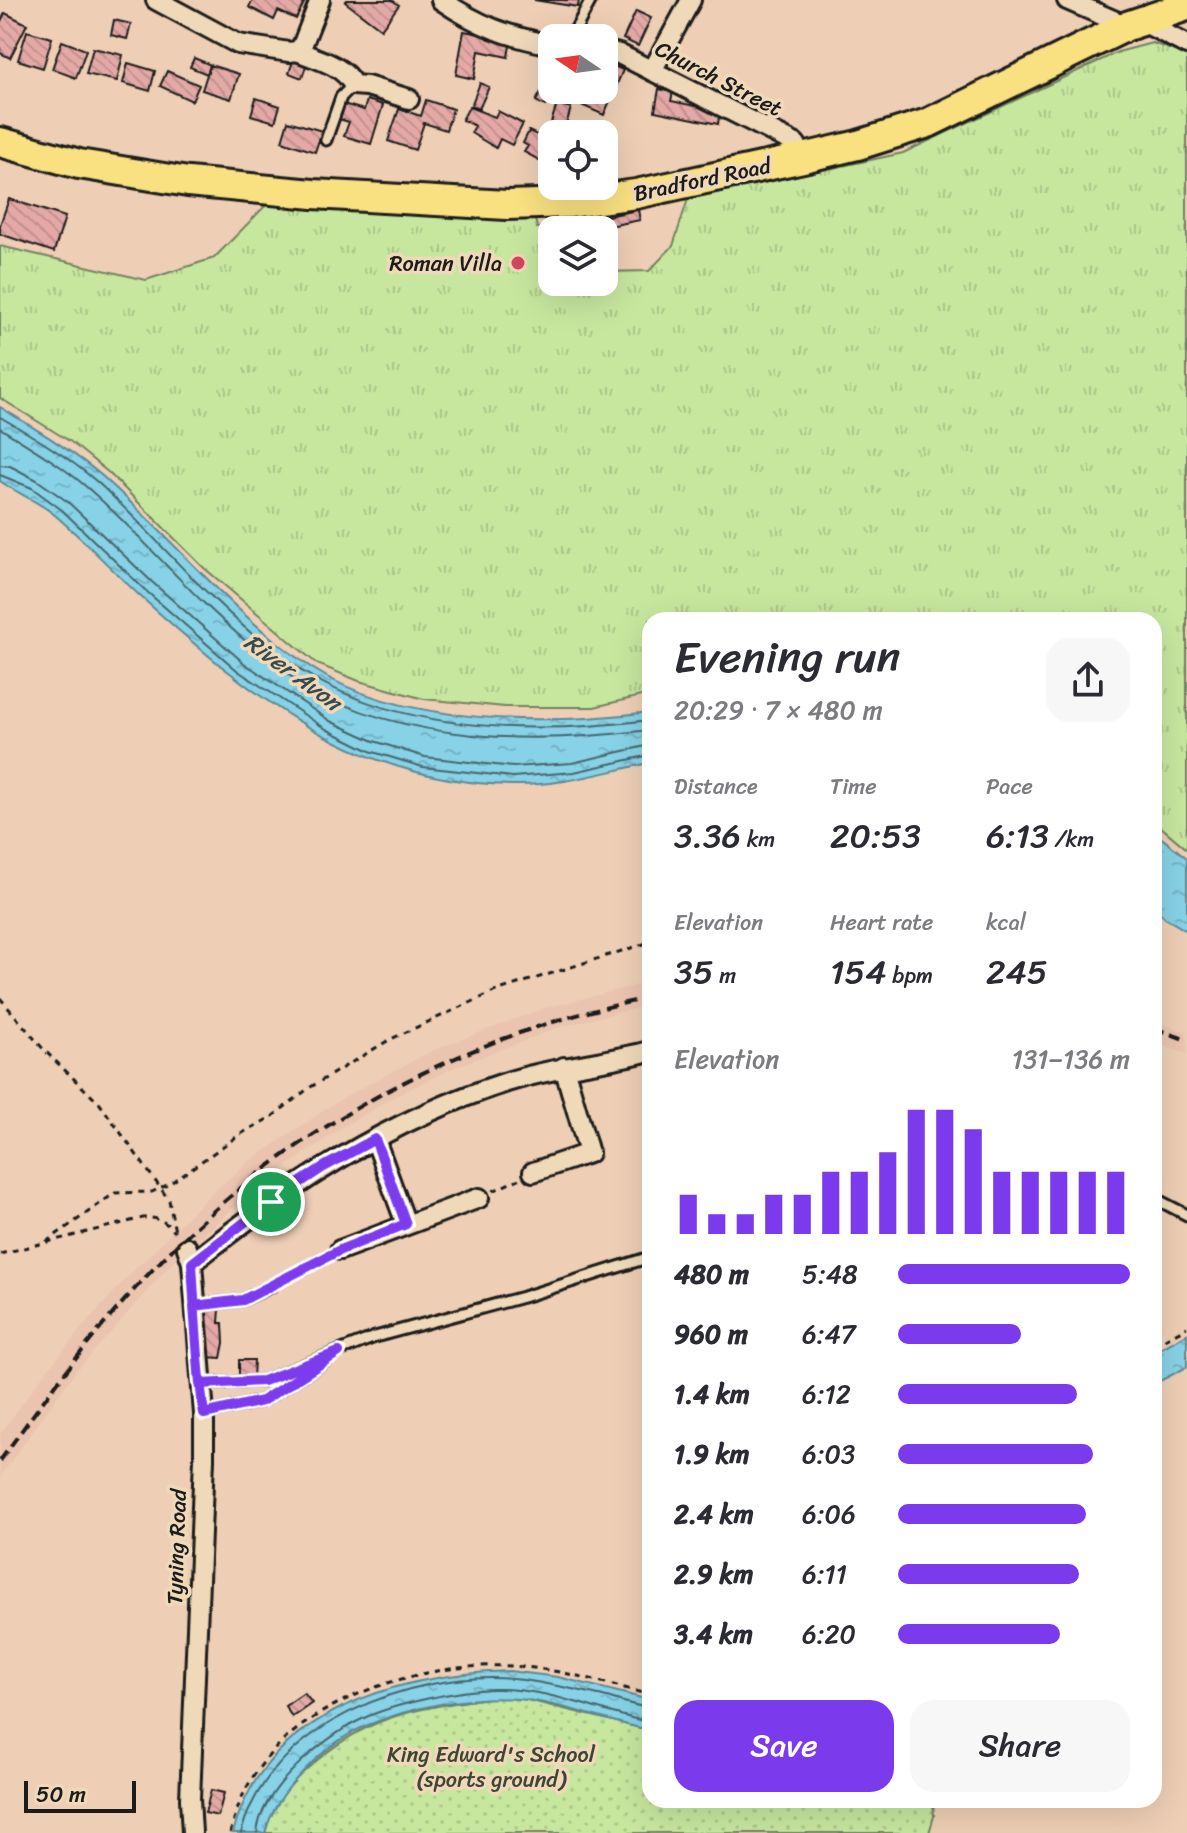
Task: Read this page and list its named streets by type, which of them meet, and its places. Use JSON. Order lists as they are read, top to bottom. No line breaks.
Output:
{"streets":{"main road":["Bradford Road"],"street":["Church Street","Tyning Road"]},"crossings":[["Church Street","Bradford Road"]],"water":["River Avon"],"parks":["King Edward's School (sports ground)"],"places":["Roman Villa"],"scale_bar":"50 m","north":"left","page":{"heading":["Evening run","20:29 · 7 × 480 m"],"stats":[["Distance","3.36 km"],["Time","20:53"],["Pace","6:13 /km"],["Elevation","35 m"],["Heart rate","154 bpm"],["kcal","245"]],"chart":["Elevation","131–136 m"],"list":[{"name":"480 m","note":"5:48"},{"name":"960 m","note":"6:47"},{"name":"1.4 km","note":"6:12"},{"name":"1.9 km","note":"6:03"},{"name":"2.4 km","note":"6:06"},{"name":"2.9 km","note":"6:11"},{"name":"3.4 km","note":"6:20"}],"buttons":["Save","Share"],"scale":"50 m"}}
